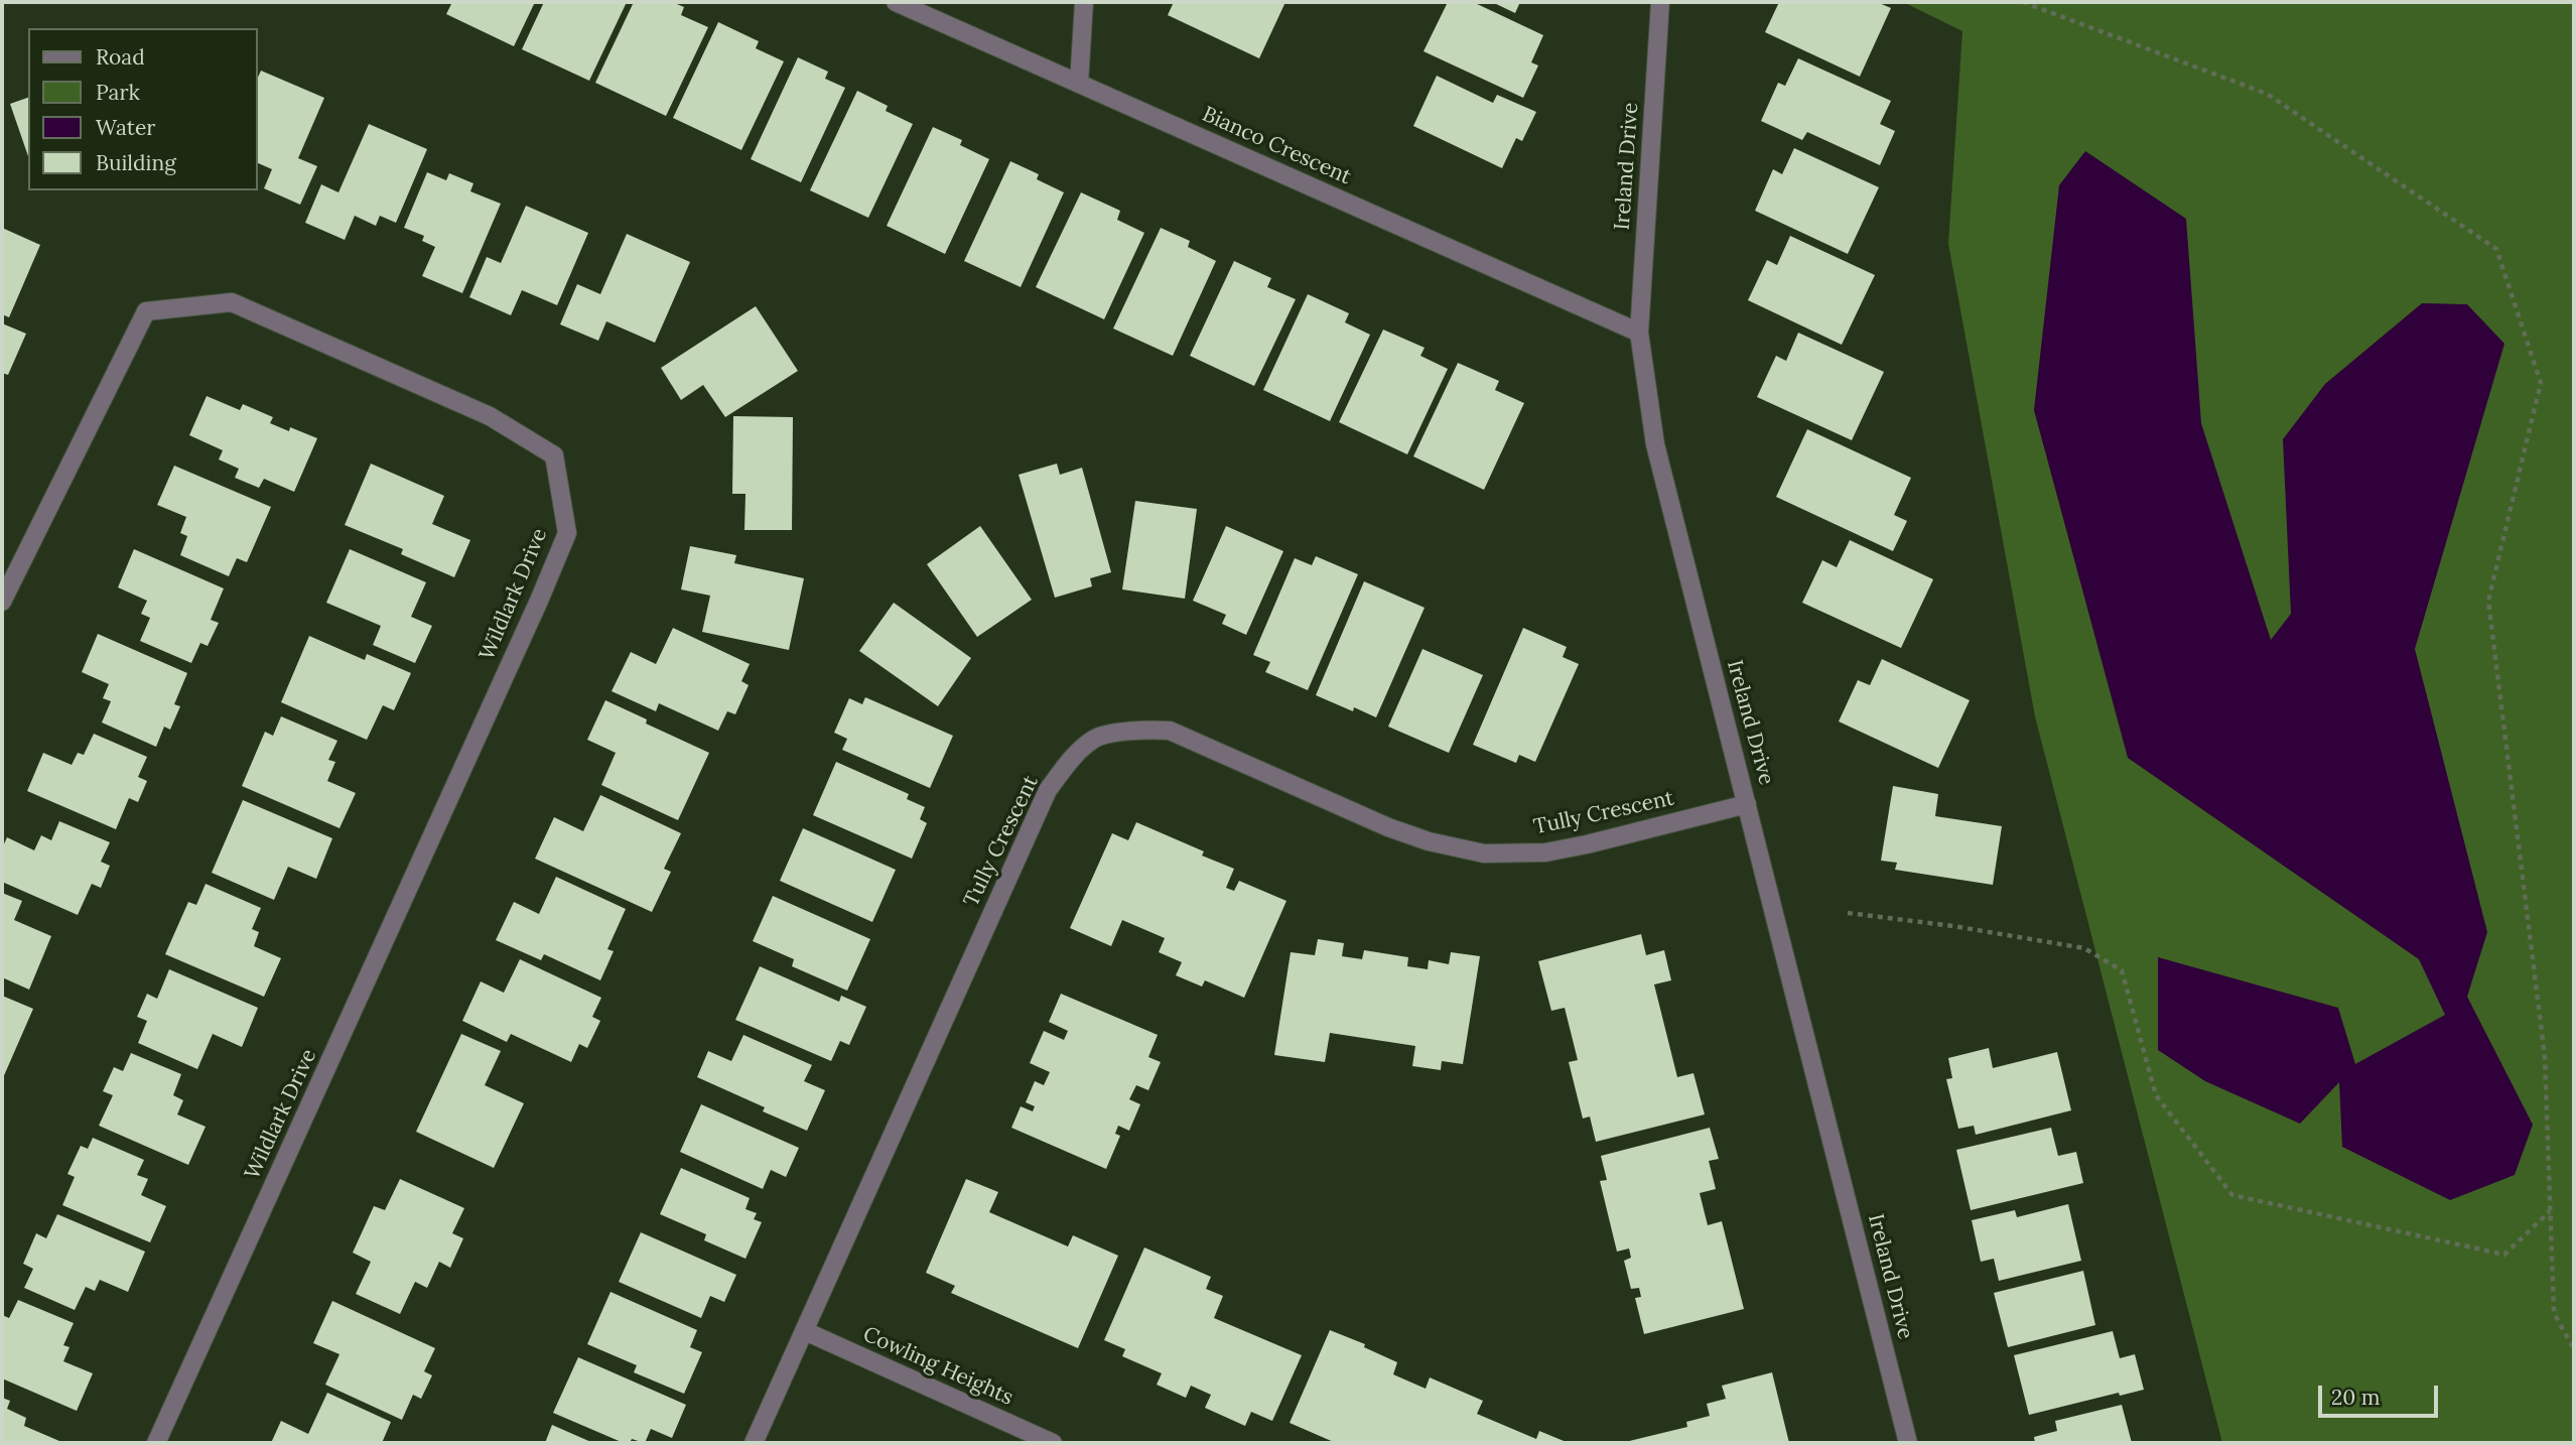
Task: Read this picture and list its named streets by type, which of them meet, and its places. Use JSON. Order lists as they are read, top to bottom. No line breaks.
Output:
{"streets":{"street":["Bianco Crescent","Ireland Drive","Wildlark Drive","Tully Crescent","Cowling Heights"]},"crossings":[["Bianco Crescent","Ireland Drive"],["Ireland Drive","Tully Crescent"],["Tully Crescent","Cowling Heights"]],"legend":["Road","Park","Water","Building"],"scale_bar":"20 m"}
